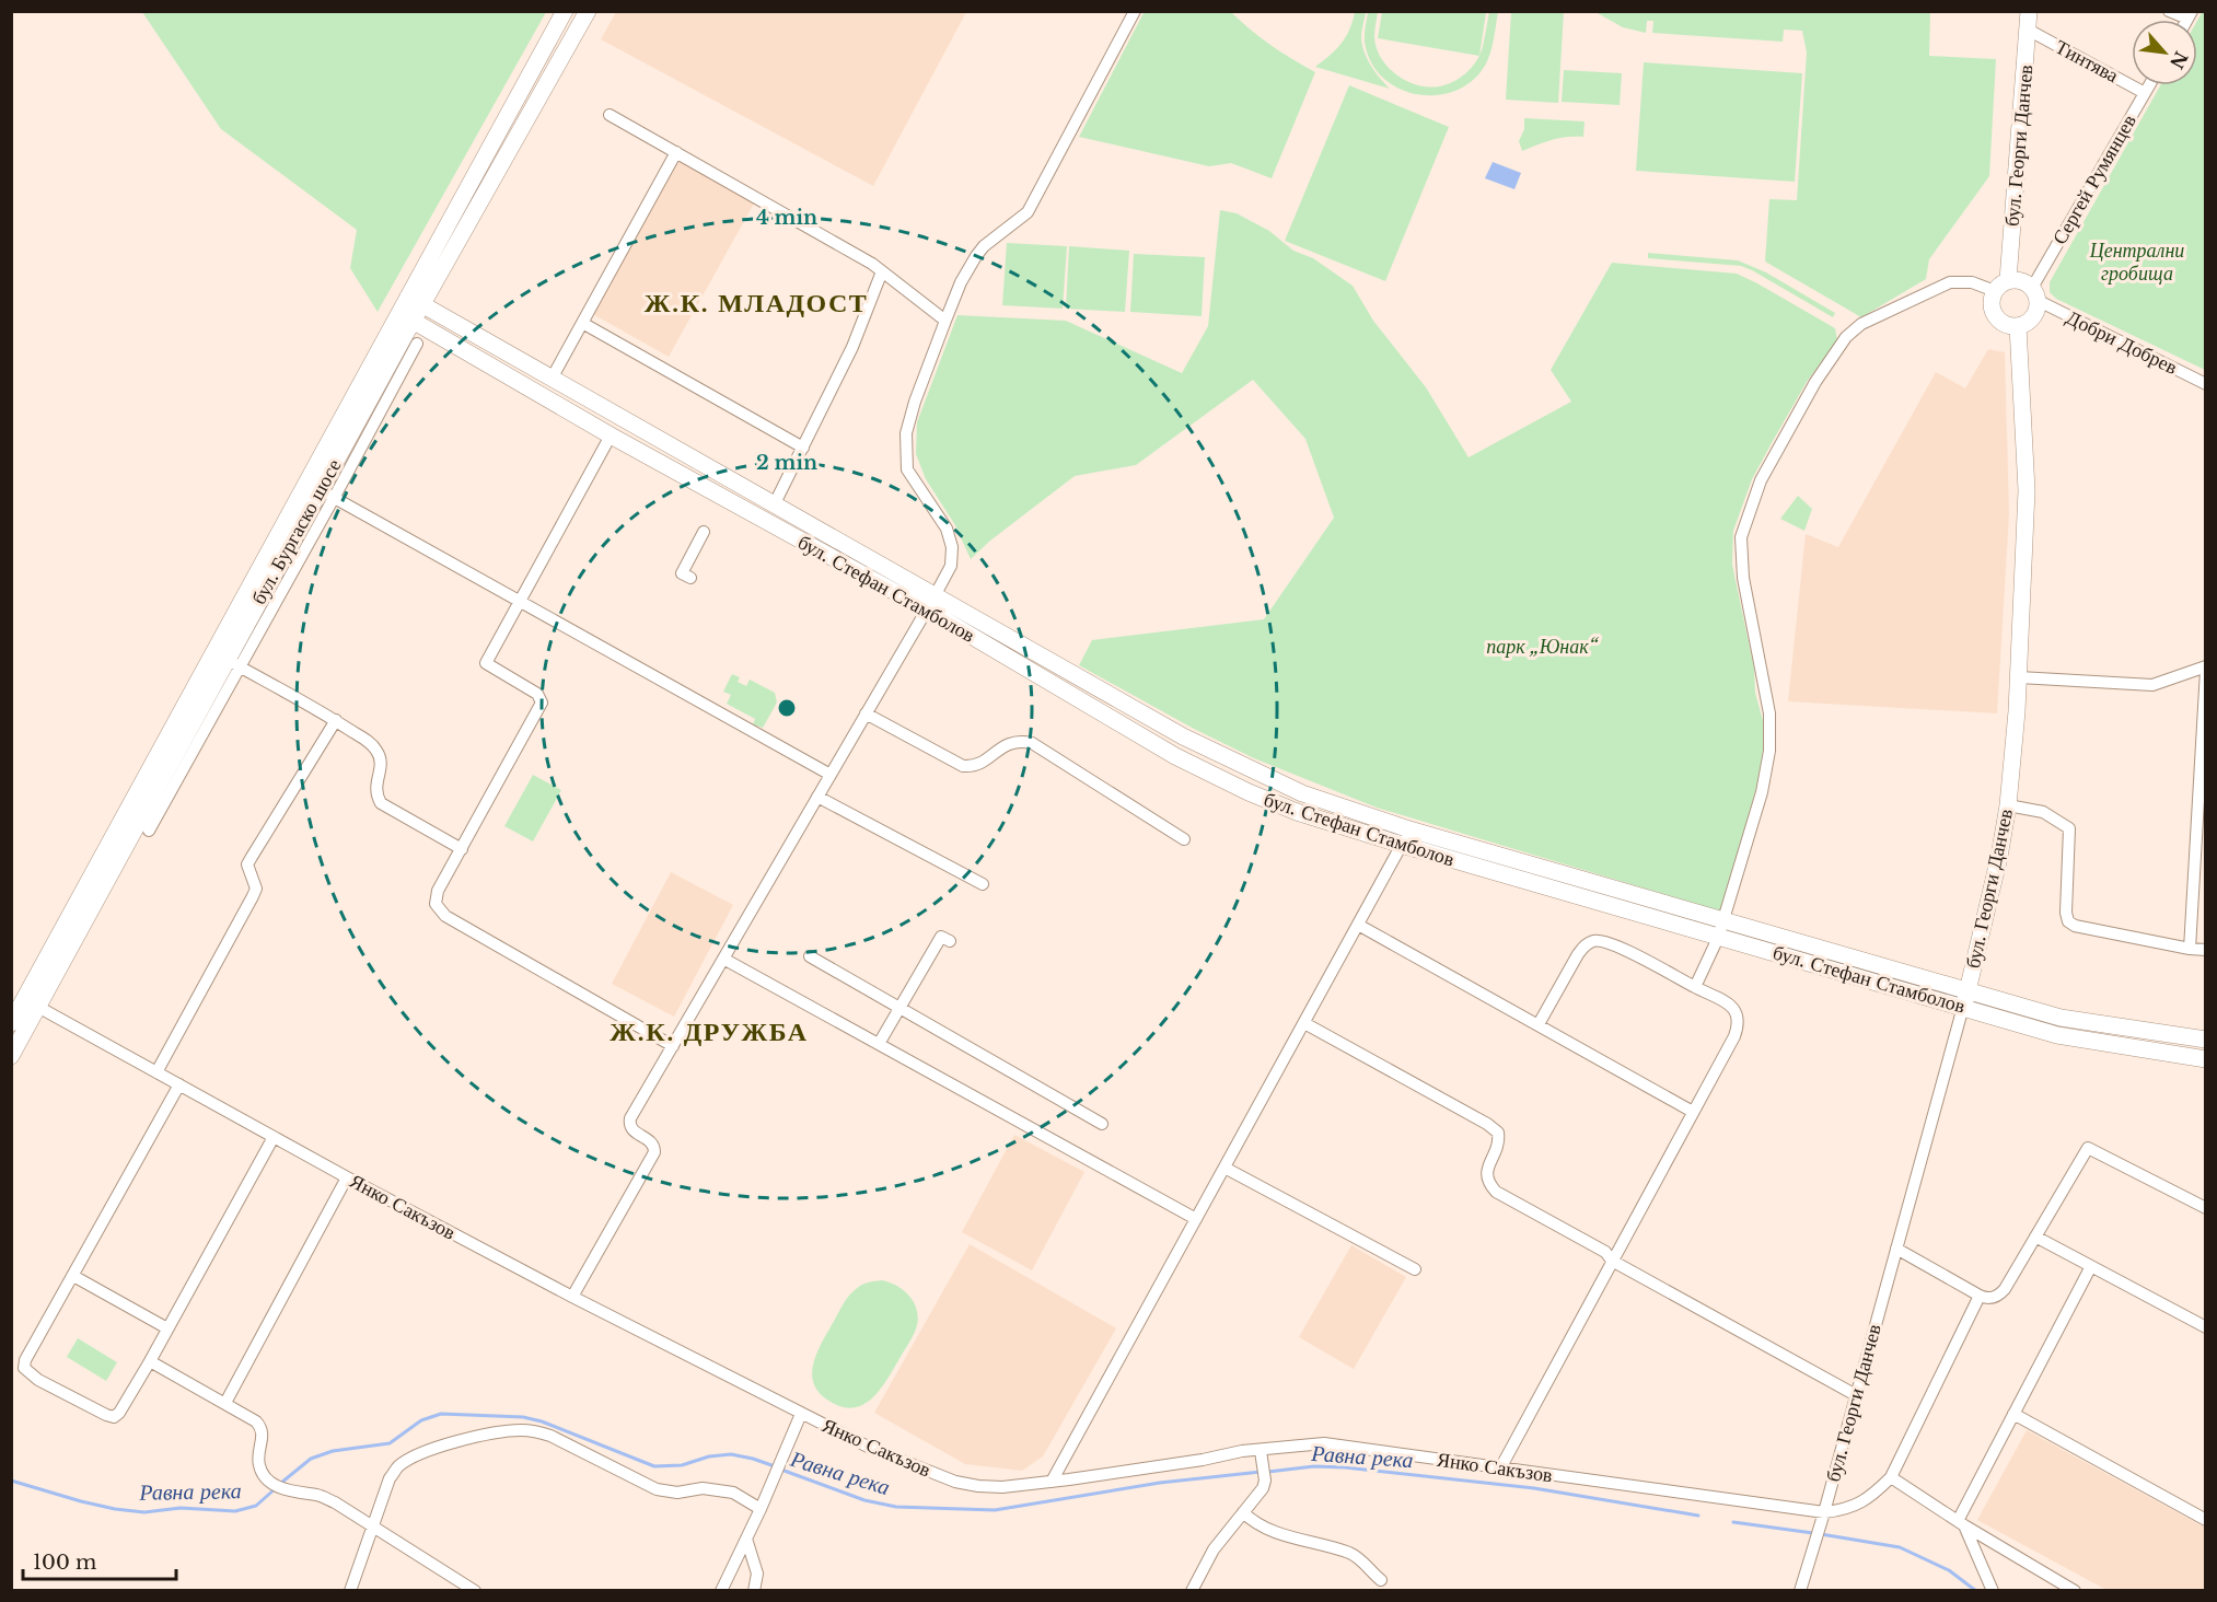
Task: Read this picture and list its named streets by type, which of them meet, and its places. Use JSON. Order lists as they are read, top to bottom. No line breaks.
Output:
{"streets":{"main road":["бул. Георги Данчев","бул. Бургаско шосе","бул. Стефан Стамболов"],"street":["Тинтява","Сергей Румянцев","Добри Добрев","Янко Сакъзов"]},"crossings":[["Тинтява","бул. Георги Данчев"],["Тинтява","Сергей Румянцев"],["бул. Георги Данчев","Сергей Румянцев"],["бул. Георги Данчев","Добри Добрев"],["бул. Георги Данчев","бул. Стефан Стамболов"],["бул. Георги Данчев","Янко Сакъзов"],["Сергей Румянцев","Добри Добрев"],["бул. Бургаско шосе","бул. Стефан Стамболов"],["бул. Бургаско шосе","Янко Сакъзов"]],"districts":["Ж.К. МЛАДОСТ","Ж.К. ДРУЖБА"],"water":["Равна река"],"parks":["Централни гробища","парк „Юнак“"],"scale_bar":"100 m","north":"bottom right","rings":["4 min","2 min"]}
